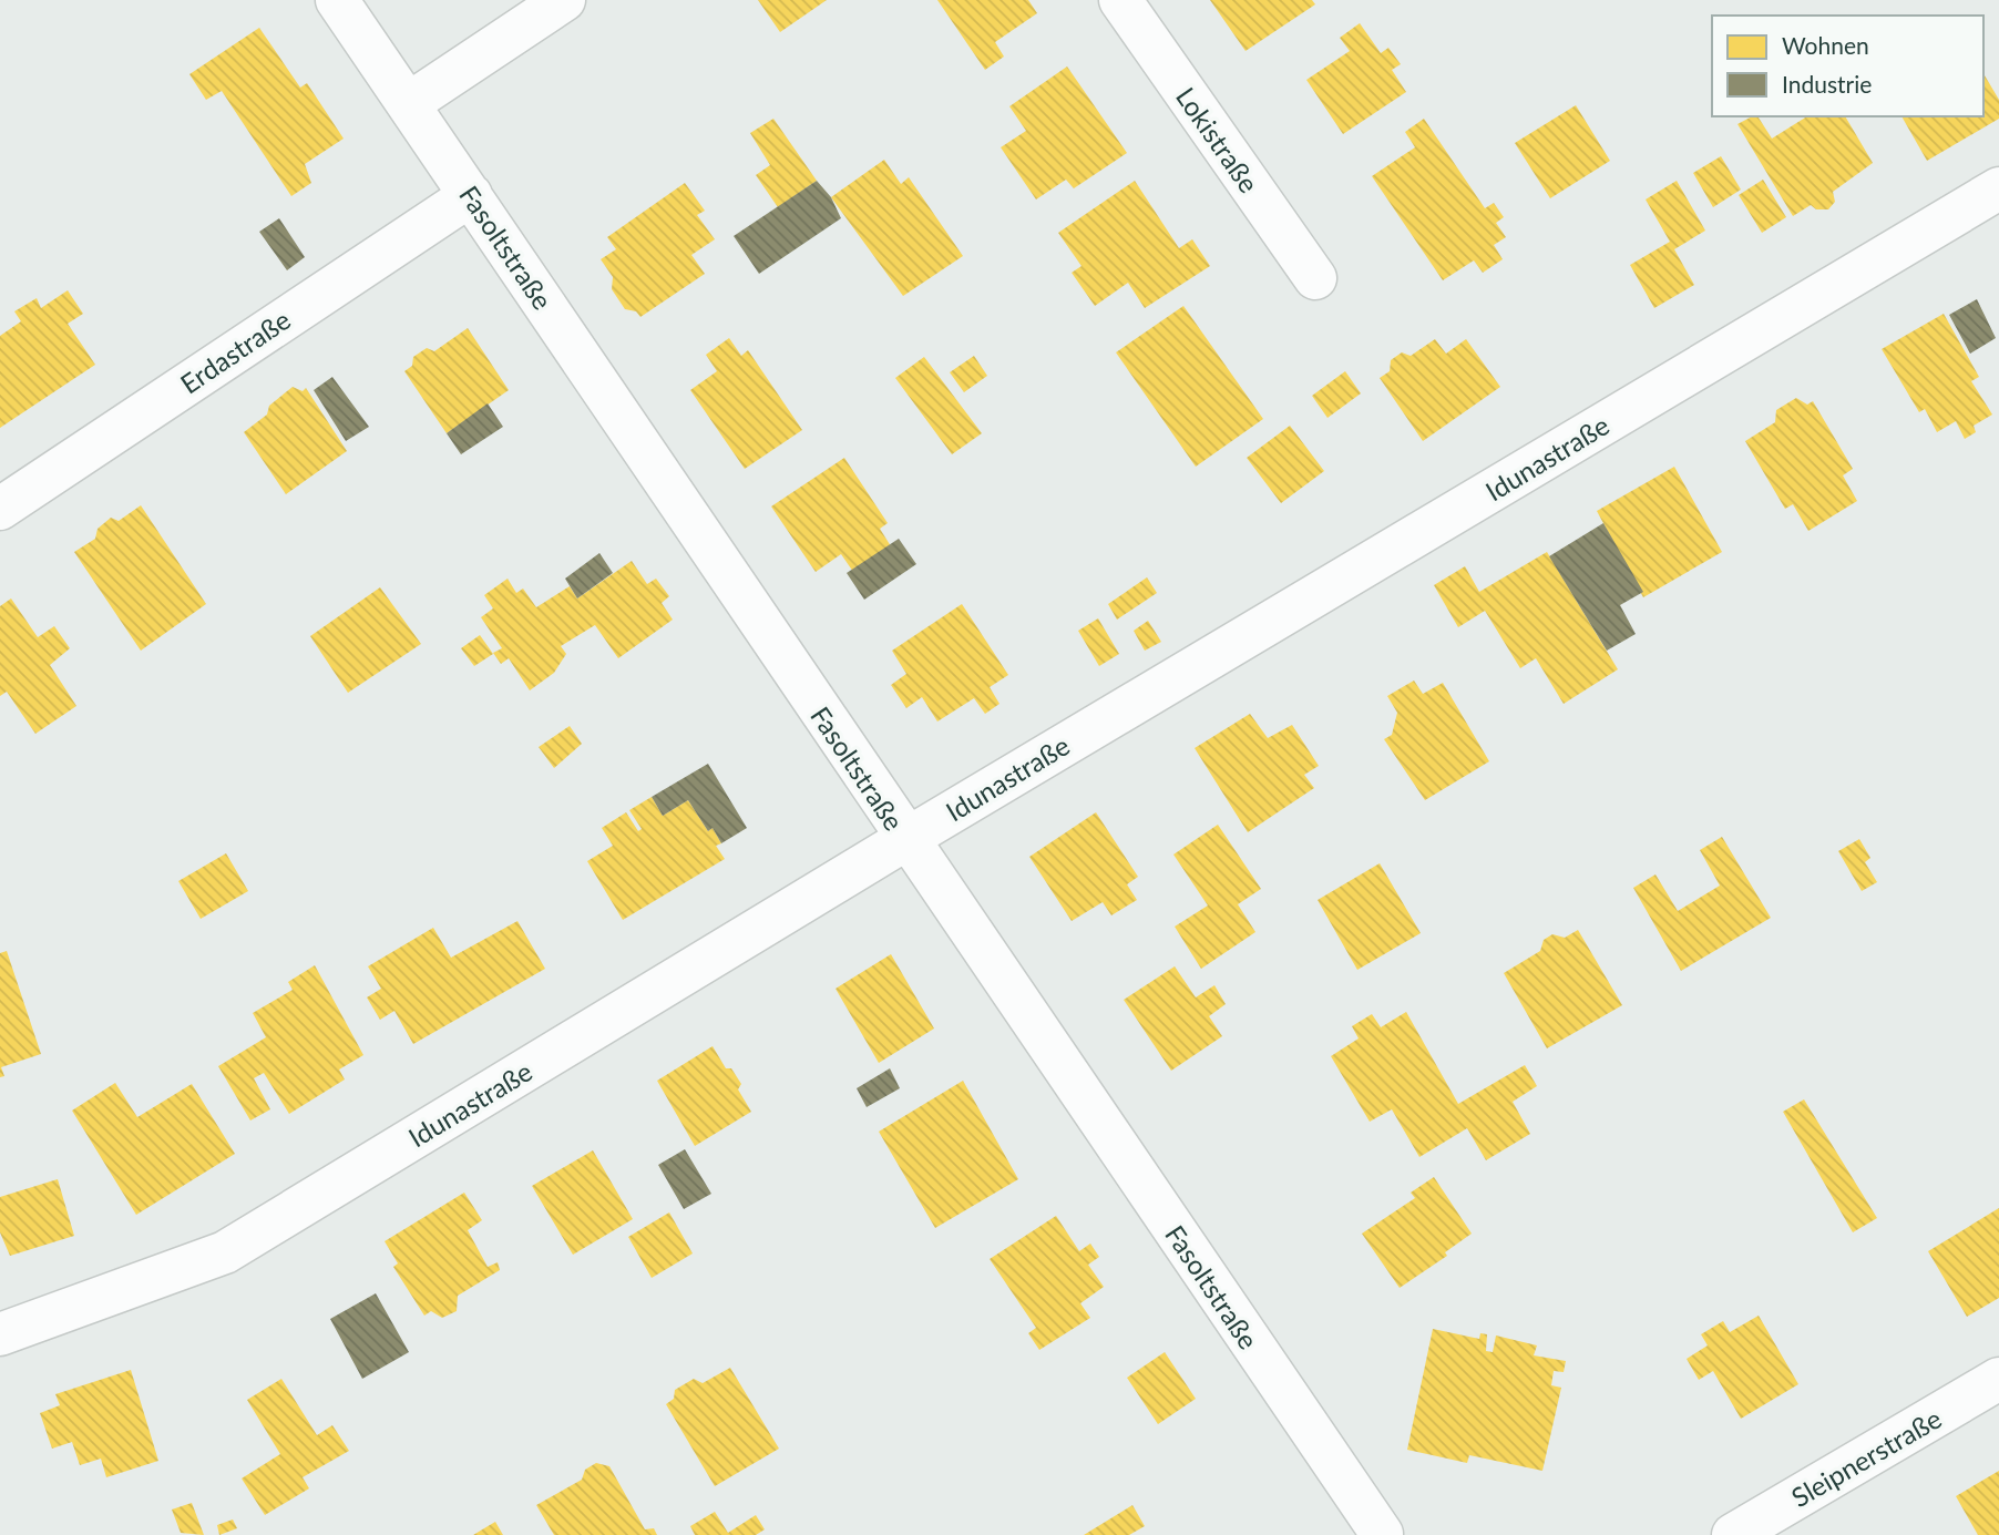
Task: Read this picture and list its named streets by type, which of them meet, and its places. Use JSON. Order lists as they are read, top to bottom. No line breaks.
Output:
{"streets":{"street":["Lokistraße","Fasoltstraße","Erdastraße","Idunastraße","Sleipnerstraße"]},"crossings":[["Fasoltstraße","Erdastraße"],["Fasoltstraße","Idunastraße"]],"legend":["Wohnen","Industrie"]}
